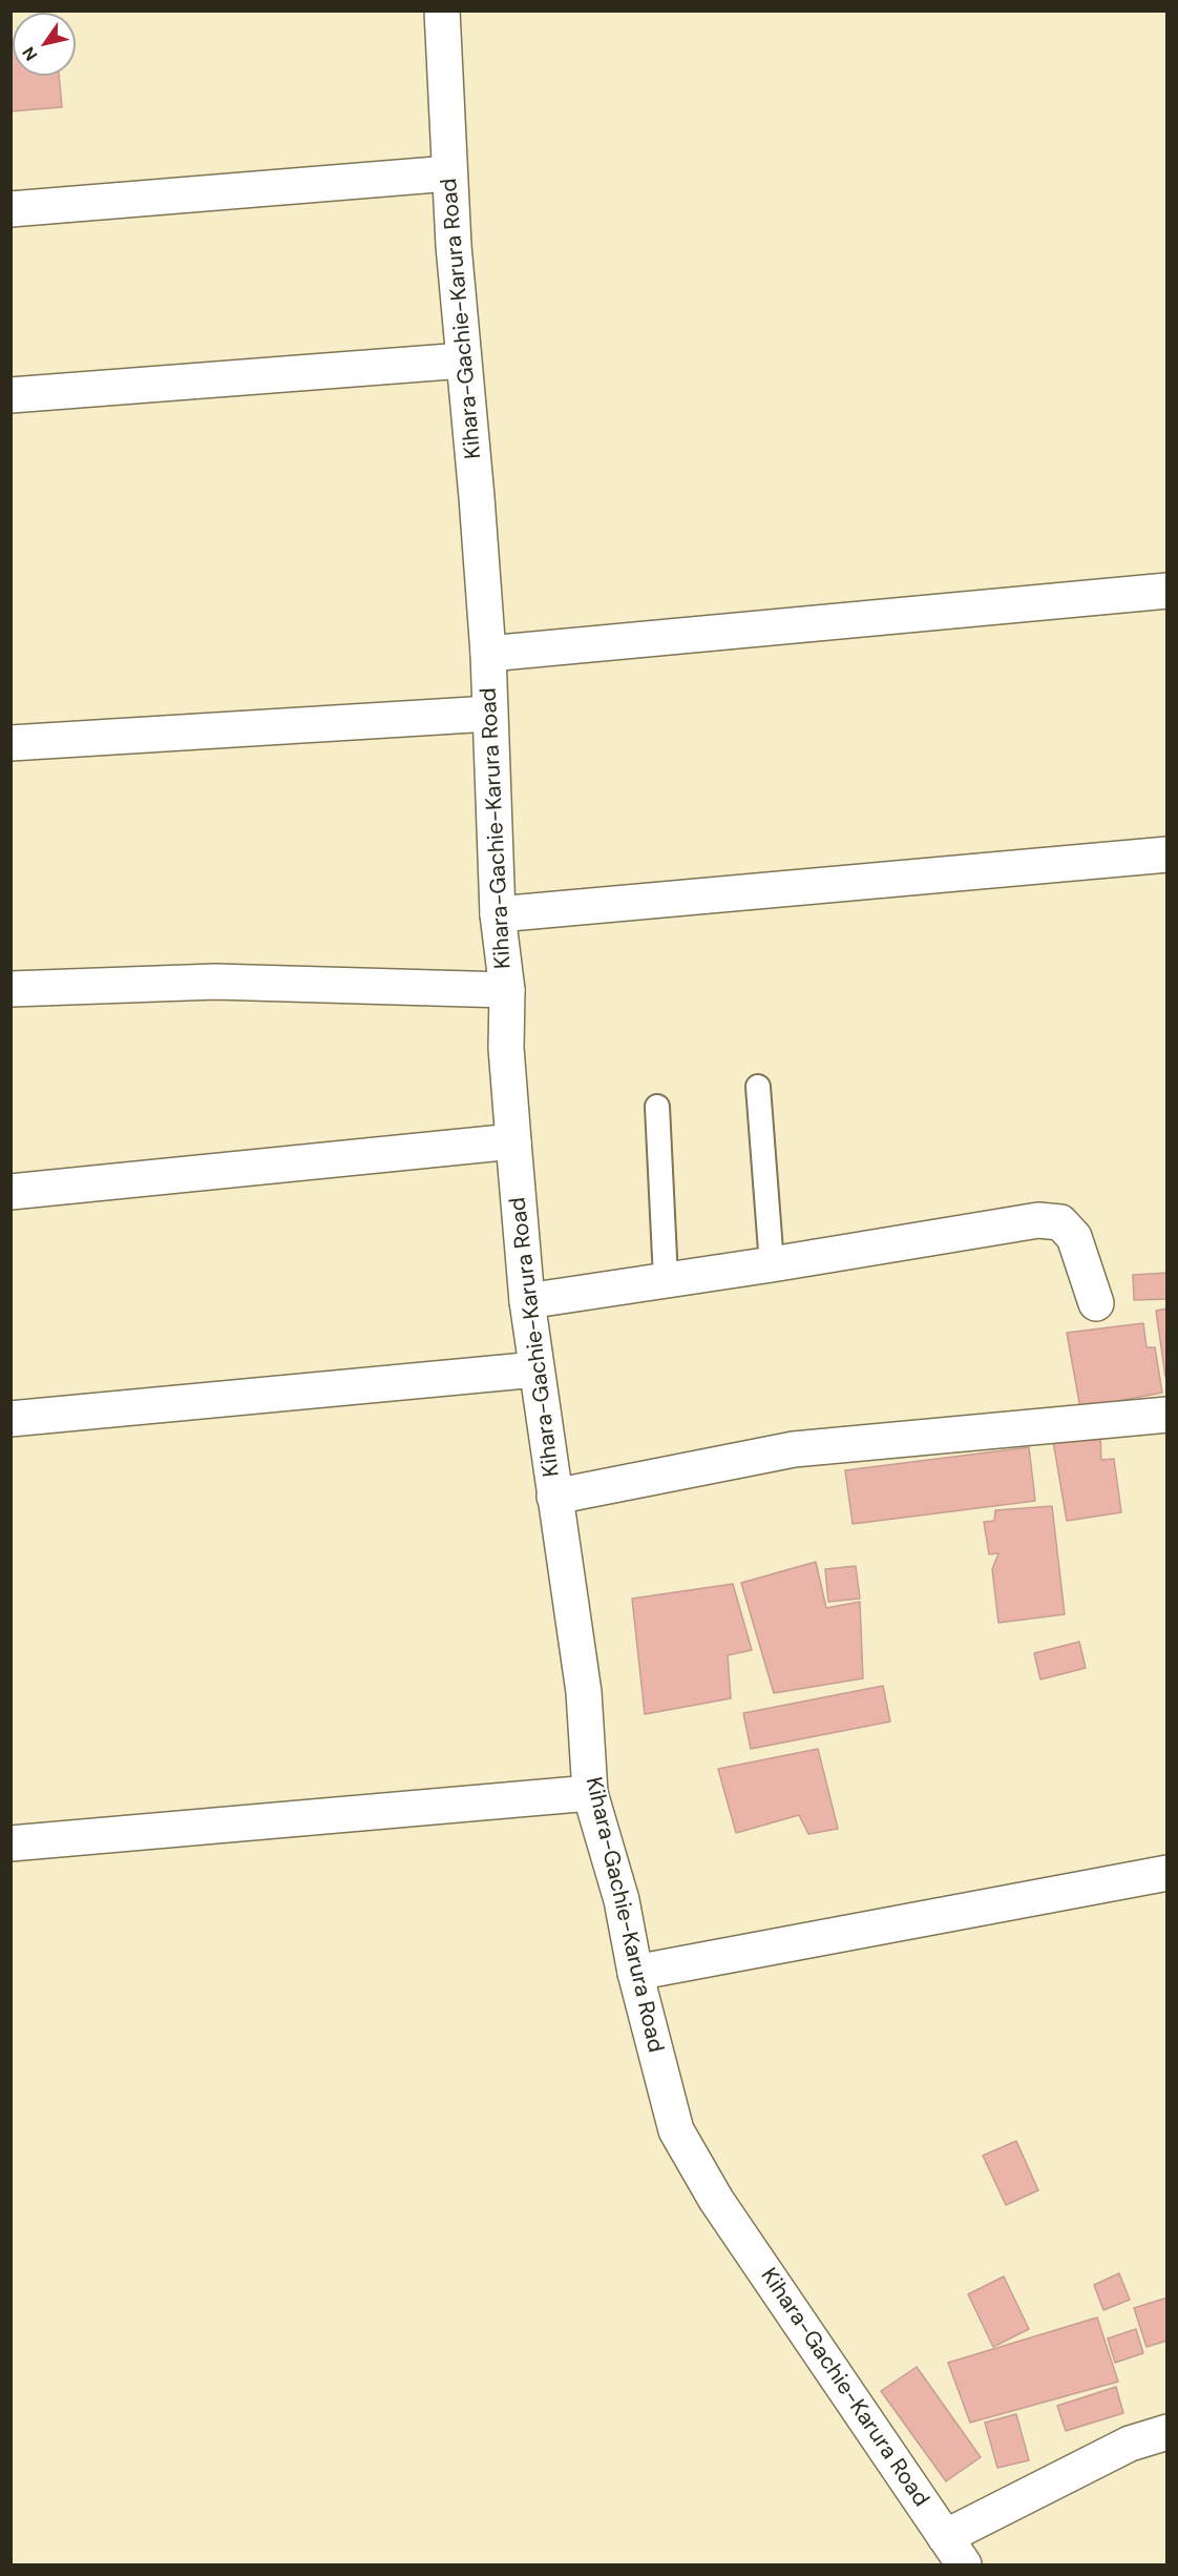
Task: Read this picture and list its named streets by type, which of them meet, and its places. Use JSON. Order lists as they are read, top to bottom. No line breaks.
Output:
{"streets":{"street":["Kihara-Gachie-Karura Road"]},"north":"bottom left"}
